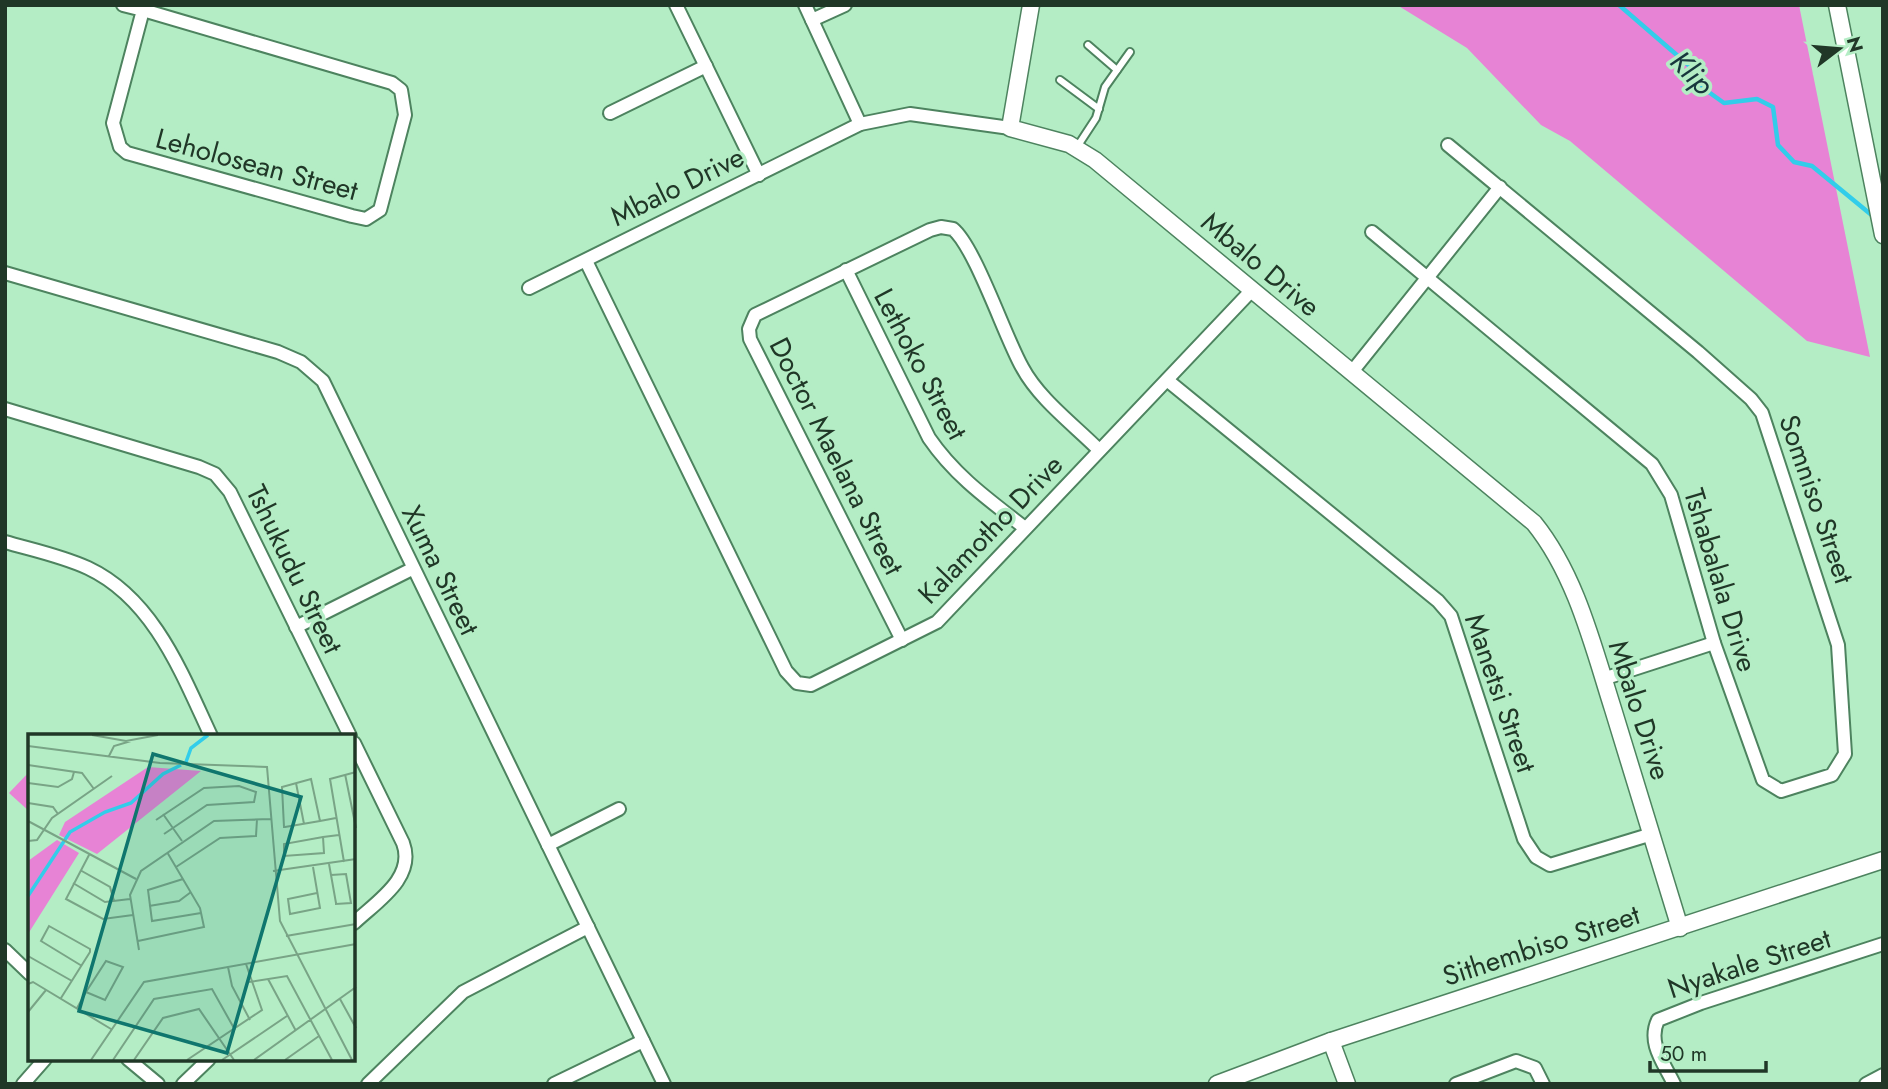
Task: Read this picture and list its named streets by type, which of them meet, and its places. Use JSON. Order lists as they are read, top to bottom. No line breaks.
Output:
{"streets":{"street":["Leholosean Street","Mbalo Drive","Lethoko Street","Doctor Maelana Street","Somniso Street","Kalamotho Drive","Tshukudu Street","Xuma Street","Tshabalala Drive","Manetsi Street","Sithembiso Street","Nyakale Street"]},"crossings":[["Mbalo Drive","Kalamotho Drive"],["Mbalo Drive","Manetsi Street"],["Mbalo Drive","Sithembiso Street"],["Lethoko Street","Doctor Maelana Street"],["Lethoko Street","Kalamotho Drive"],["Doctor Maelana Street","Kalamotho Drive"],["Somniso Street","Tshabalala Drive"],["Kalamotho Drive","Manetsi Street"]],"water":["Klip"],"scale_bar":"50 m","north":"right"}
